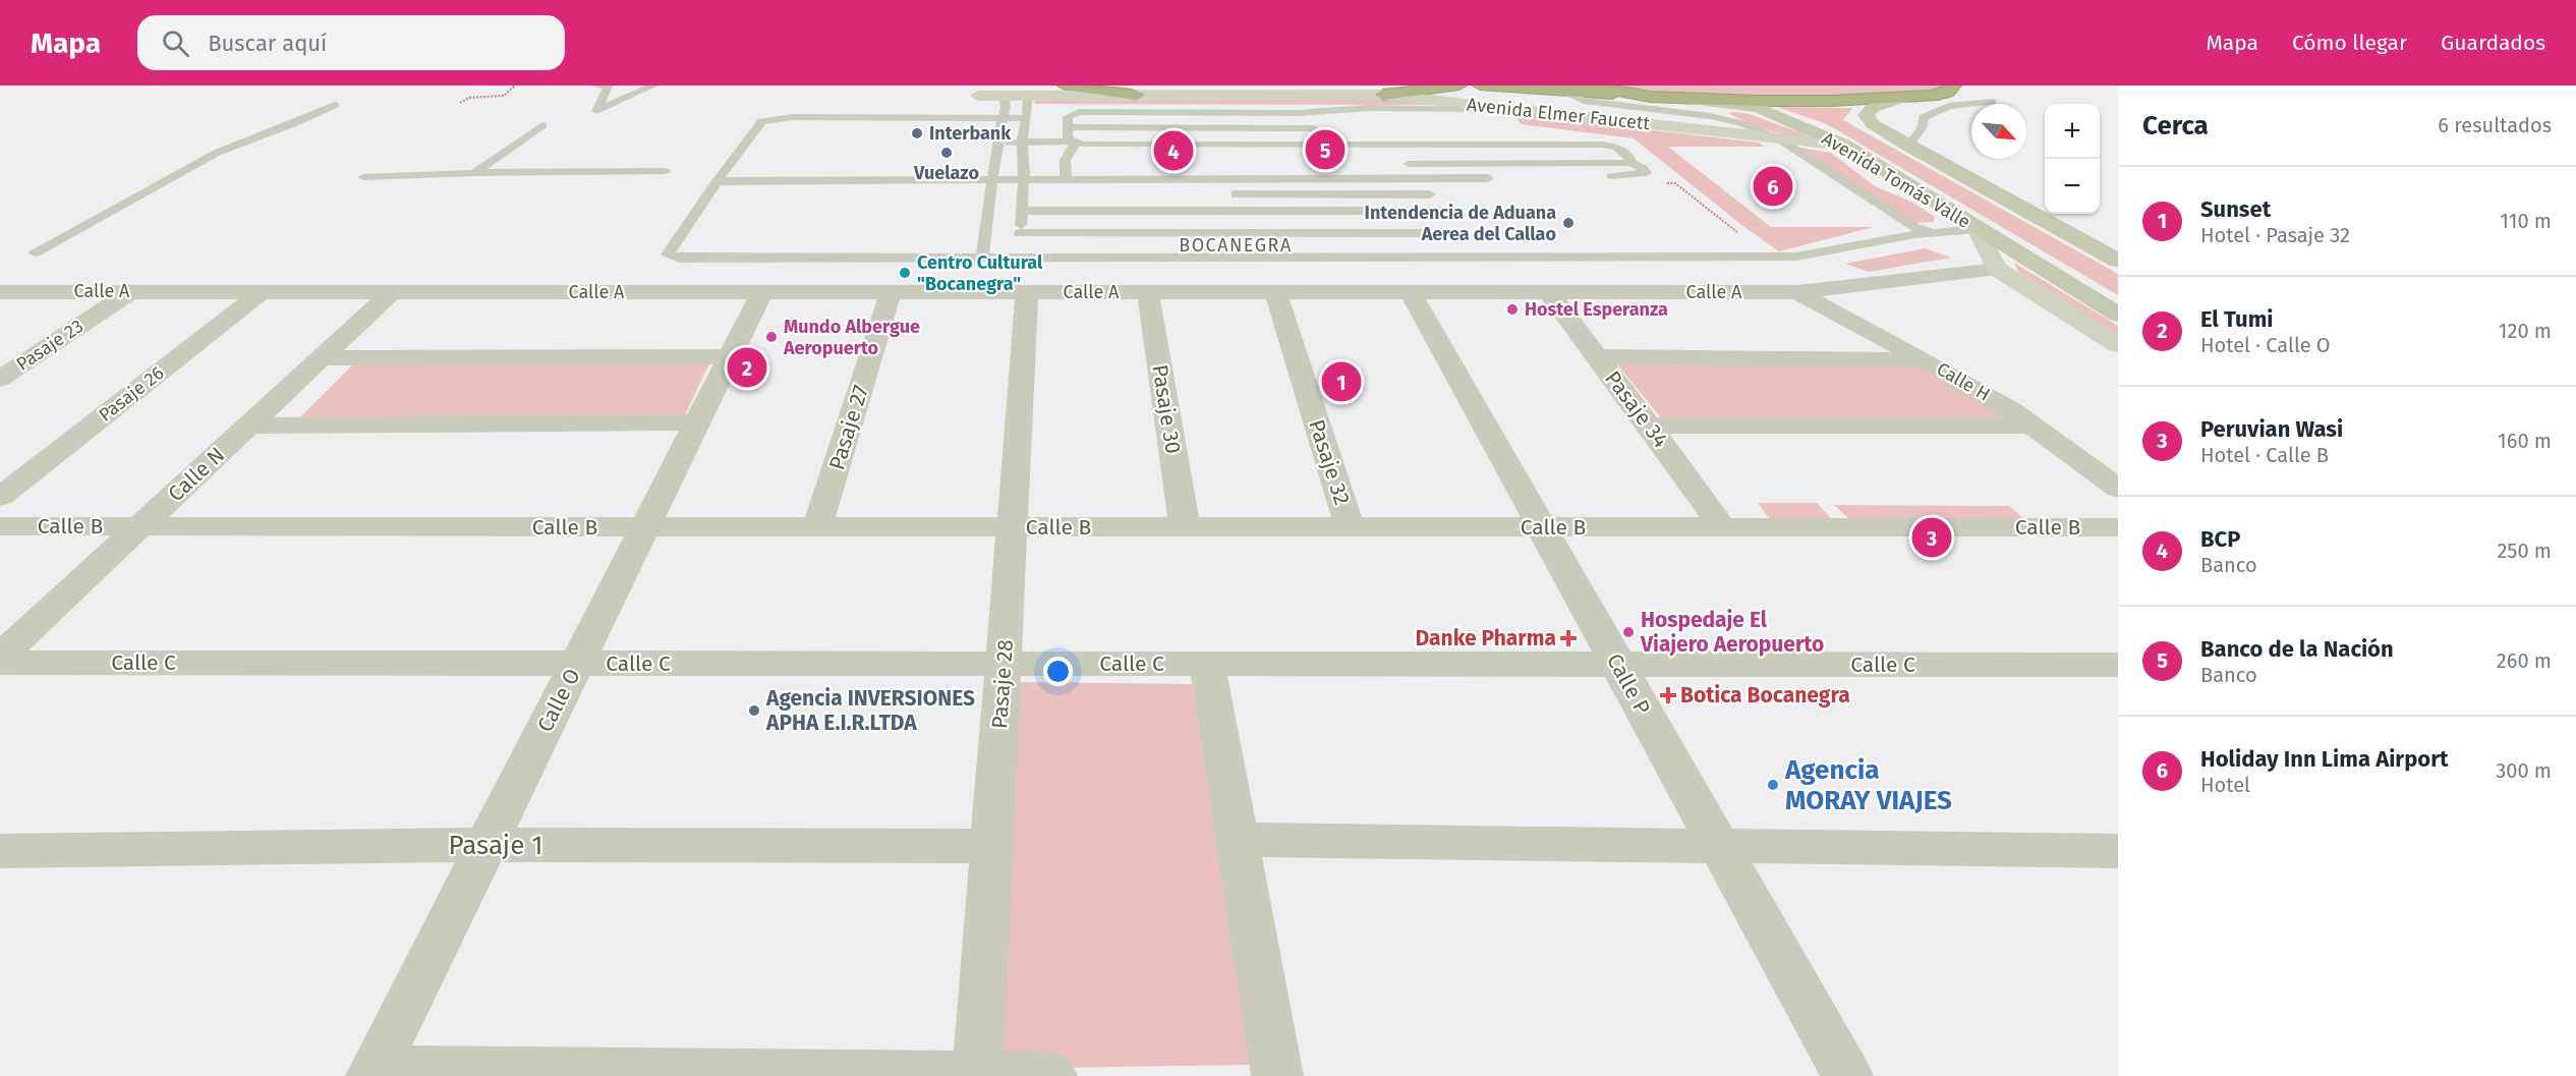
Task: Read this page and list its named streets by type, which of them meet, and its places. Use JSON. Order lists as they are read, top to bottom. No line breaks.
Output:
{"streets":{"main road":["Avenida Elmer Faucett","Avenida Tomás Valle"],"street":["Calle A","Pasaje 23","Calle H","Pasaje 26","Pasaje 30","Pasaje 34","Pasaje 27","Pasaje 32","Calle N","Calle B","Calle C","Pasaje 28","Calle P","Calle O","Pasaje 1"]},"crossings":[["Avenida Elmer Faucett","Avenida Tomás Valle"],["Avenida Tomás Valle","Calle A"],["Calle A","Pasaje 23"],["Calle A","Calle H"],["Calle A","Pasaje 26"],["Calle A","Pasaje 30"],["Calle A","Pasaje 34"],["Calle A","Pasaje 27"],["Calle A","Pasaje 32"],["Calle A","Calle N"],["Calle A","Pasaje 28"],["Calle A","Calle P"],["Calle A","Calle O"],["Pasaje 30","Calle B"],["Pasaje 34","Calle B"],["Pasaje 27","Calle B"],["Pasaje 32","Calle B"],["Calle N","Calle B"],["Calle B","Pasaje 28"],["Calle B","Calle P"],["Calle B","Calle O"],["Calle C","Pasaje 28"],["Calle C","Calle P"],["Calle C","Calle O"],["Pasaje 28","Pasaje 1"],["Calle O","Pasaje 1"]],"districts":["BOCANEGRA"],"places":{"other":["Interbank","Vuelazo","Intendencia de Aduana Aerea del Callao","Centro Cultural \"Bocanegra\"","Hostel Esperanza","Mundo Albergue Aeropuerto","Hospedaje El Viajero Aeropuerto","Agencia INVERSIONES APHA E.I.R.LTDA","Agencia MORAY VIAJES"],"health":["Danke Pharma","Botica Bocanegra"]},"north":"bottom right","page":{"header":"Mapa","search":"Buscar aquí","nav":["Mapa","Cómo llegar","Guardados"],"heading":["Cerca","6 resultados"],"map_buttons":["+","−"],"pins":["5","4","6","2","1","3"],"list":[{"mark":"1","name":"Sunset","note":"Hotel · Pasaje 32","value":"110 m"},{"mark":"2","name":"El Tumi","note":"Hotel · Calle O","value":"120 m"},{"mark":"3","name":"Peruvian Wasi","note":"Hotel · Calle B","value":"160 m"},{"mark":"4","name":"BCP","note":"Banco","value":"250 m"},{"mark":"5","name":"Banco de la Nación","note":"Banco","value":"260 m"},{"mark":"6","name":"Holiday Inn Lima Airport","note":"Hotel","value":"300 m"}]}}
